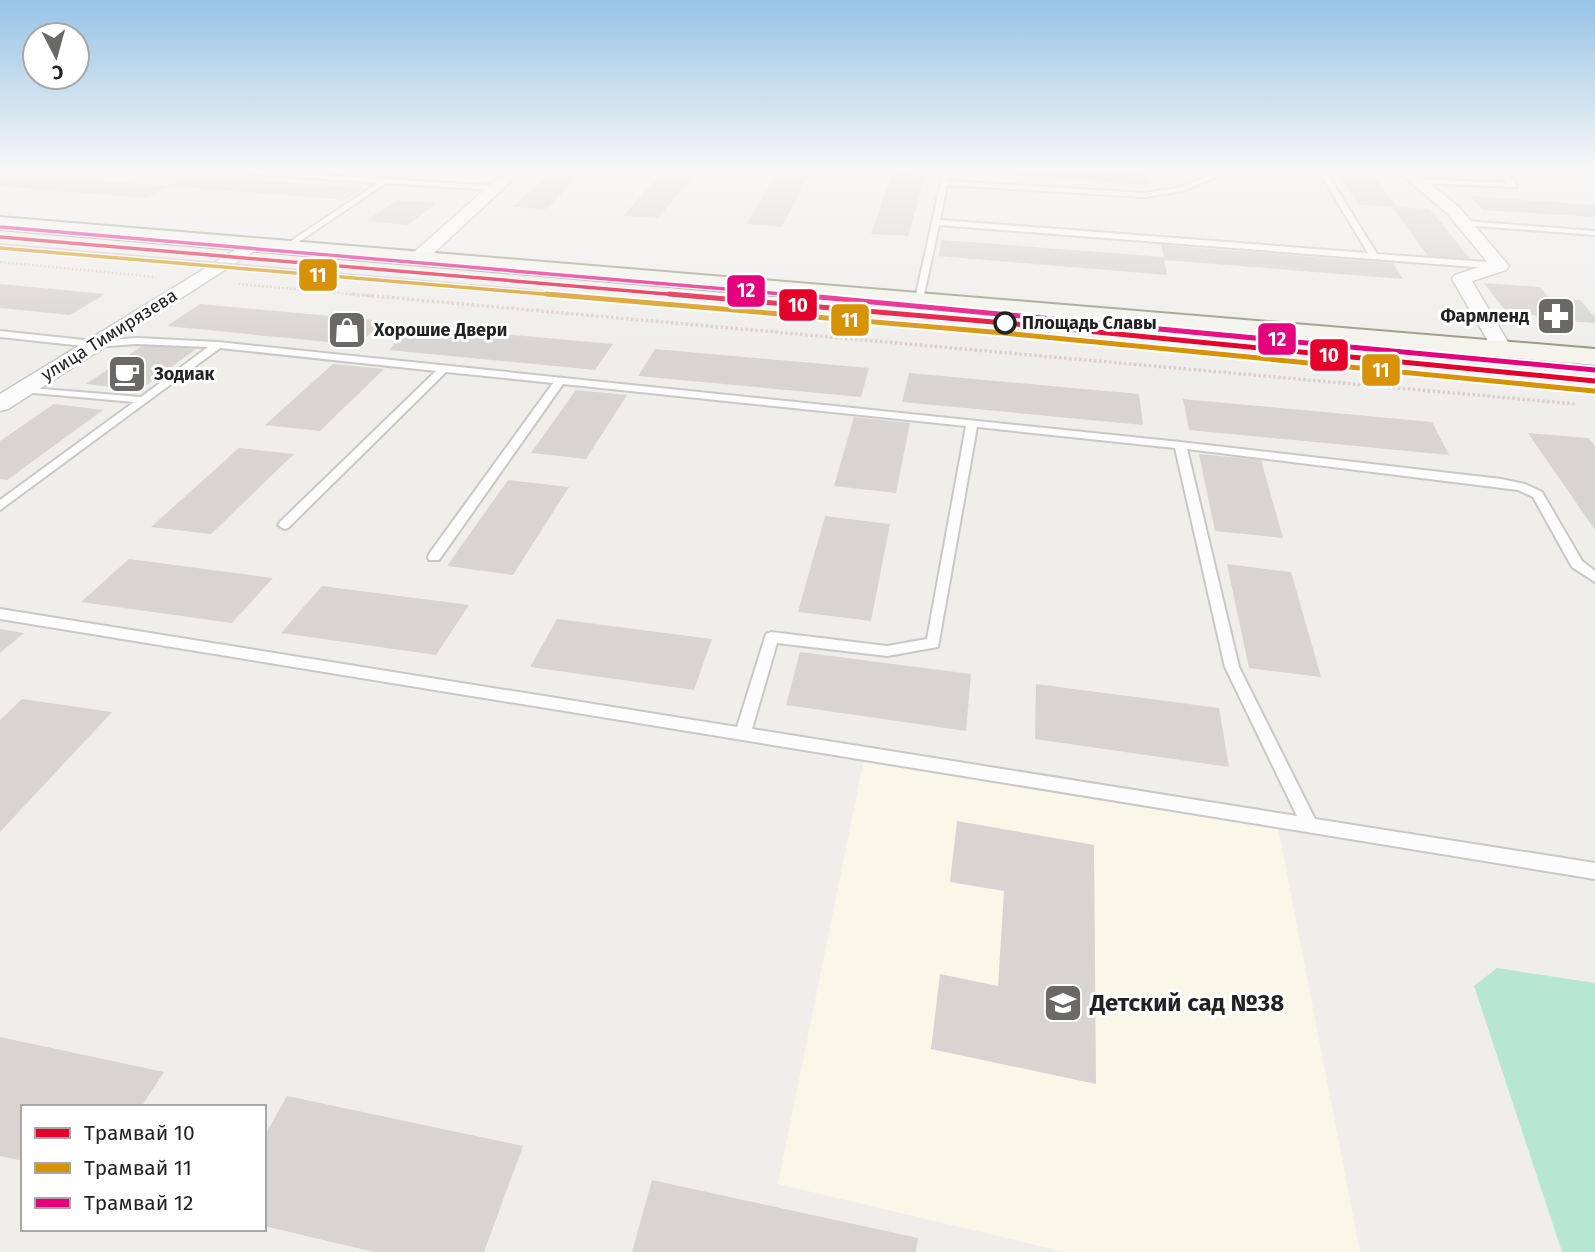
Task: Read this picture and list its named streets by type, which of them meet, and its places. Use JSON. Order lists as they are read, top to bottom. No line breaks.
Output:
{"streets":{"street":["улица Тимирязева"]},"places":{"pharmacy":["Фармленд"],"other":["Площадь Славы"],"shop":["Хорошие Двери"],"cafe":["Зодиак"],"school or university":["Детский сад №38"]},"lines":["tram line 12","tram line 10","tram line 11"],"legend":["Трамвай 10","Трамвай 11","Трамвай 12"],"north":"bottom"}
